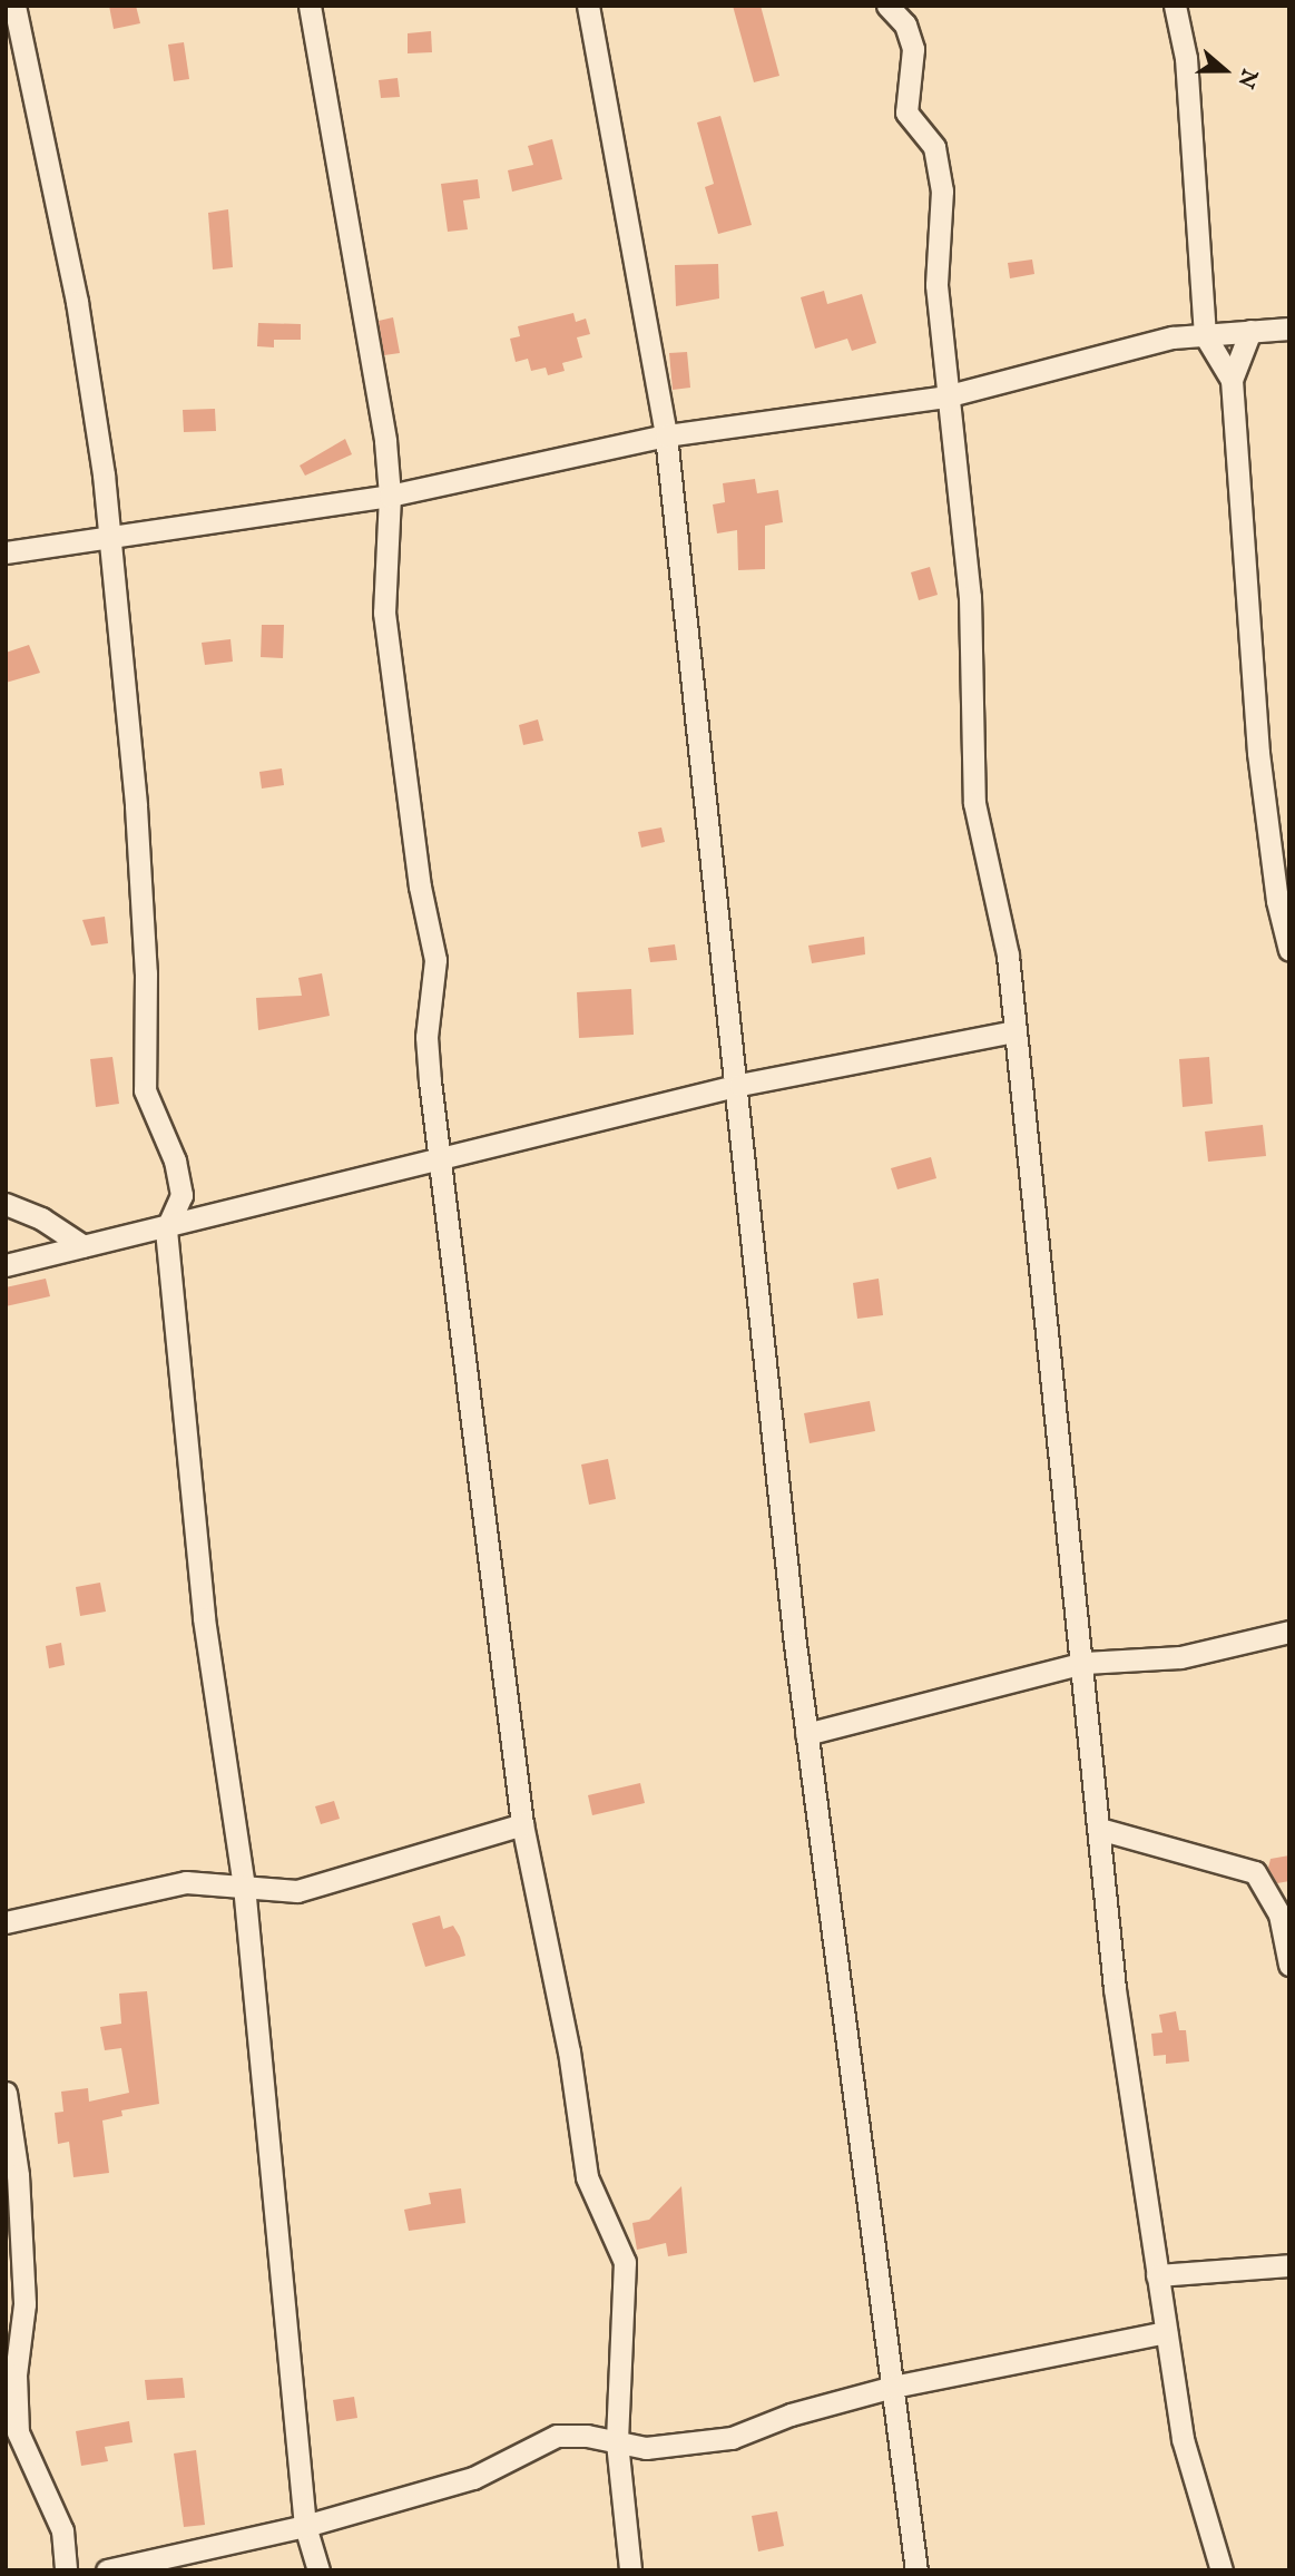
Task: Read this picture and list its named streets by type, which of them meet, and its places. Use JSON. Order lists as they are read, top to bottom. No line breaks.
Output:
{"north":"right"}
